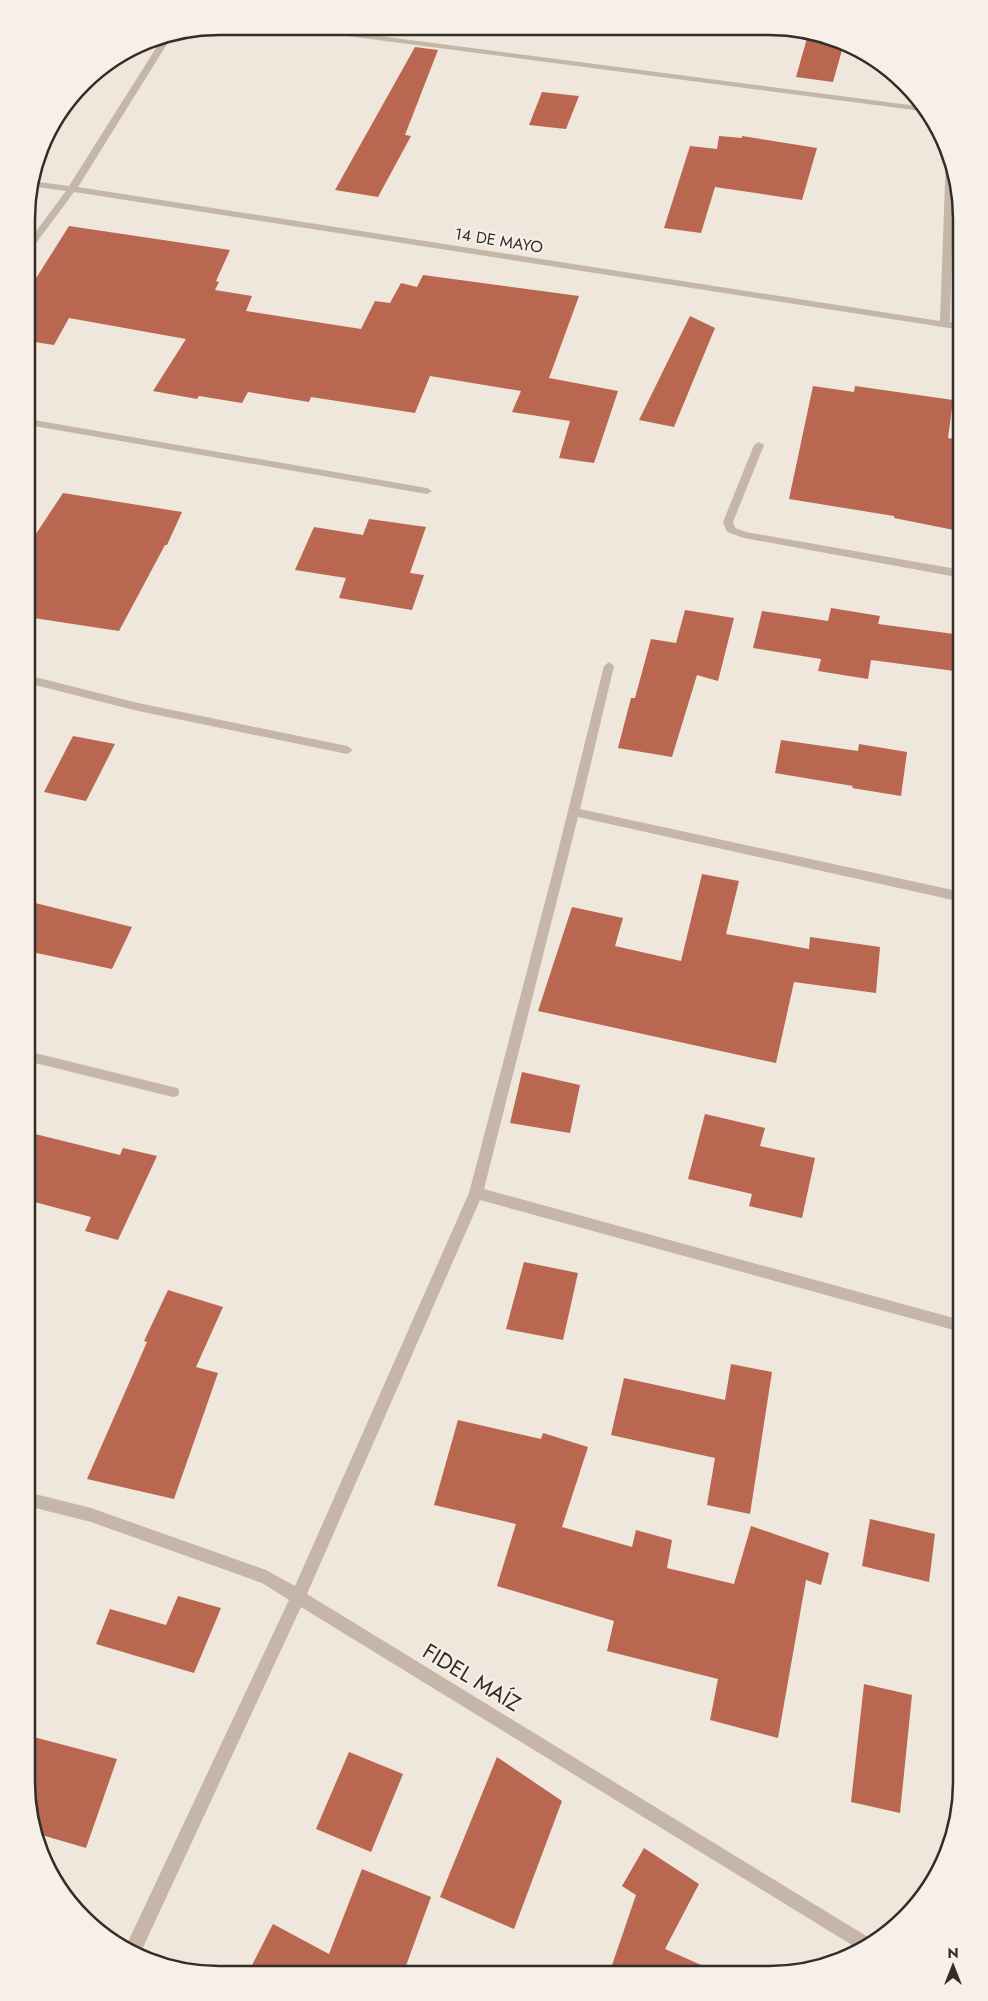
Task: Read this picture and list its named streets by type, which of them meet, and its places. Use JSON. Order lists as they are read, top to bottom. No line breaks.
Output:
{"streets":{"street":["14 DE MAYO","FIDEL MAÍZ"]},"north":"top"}
